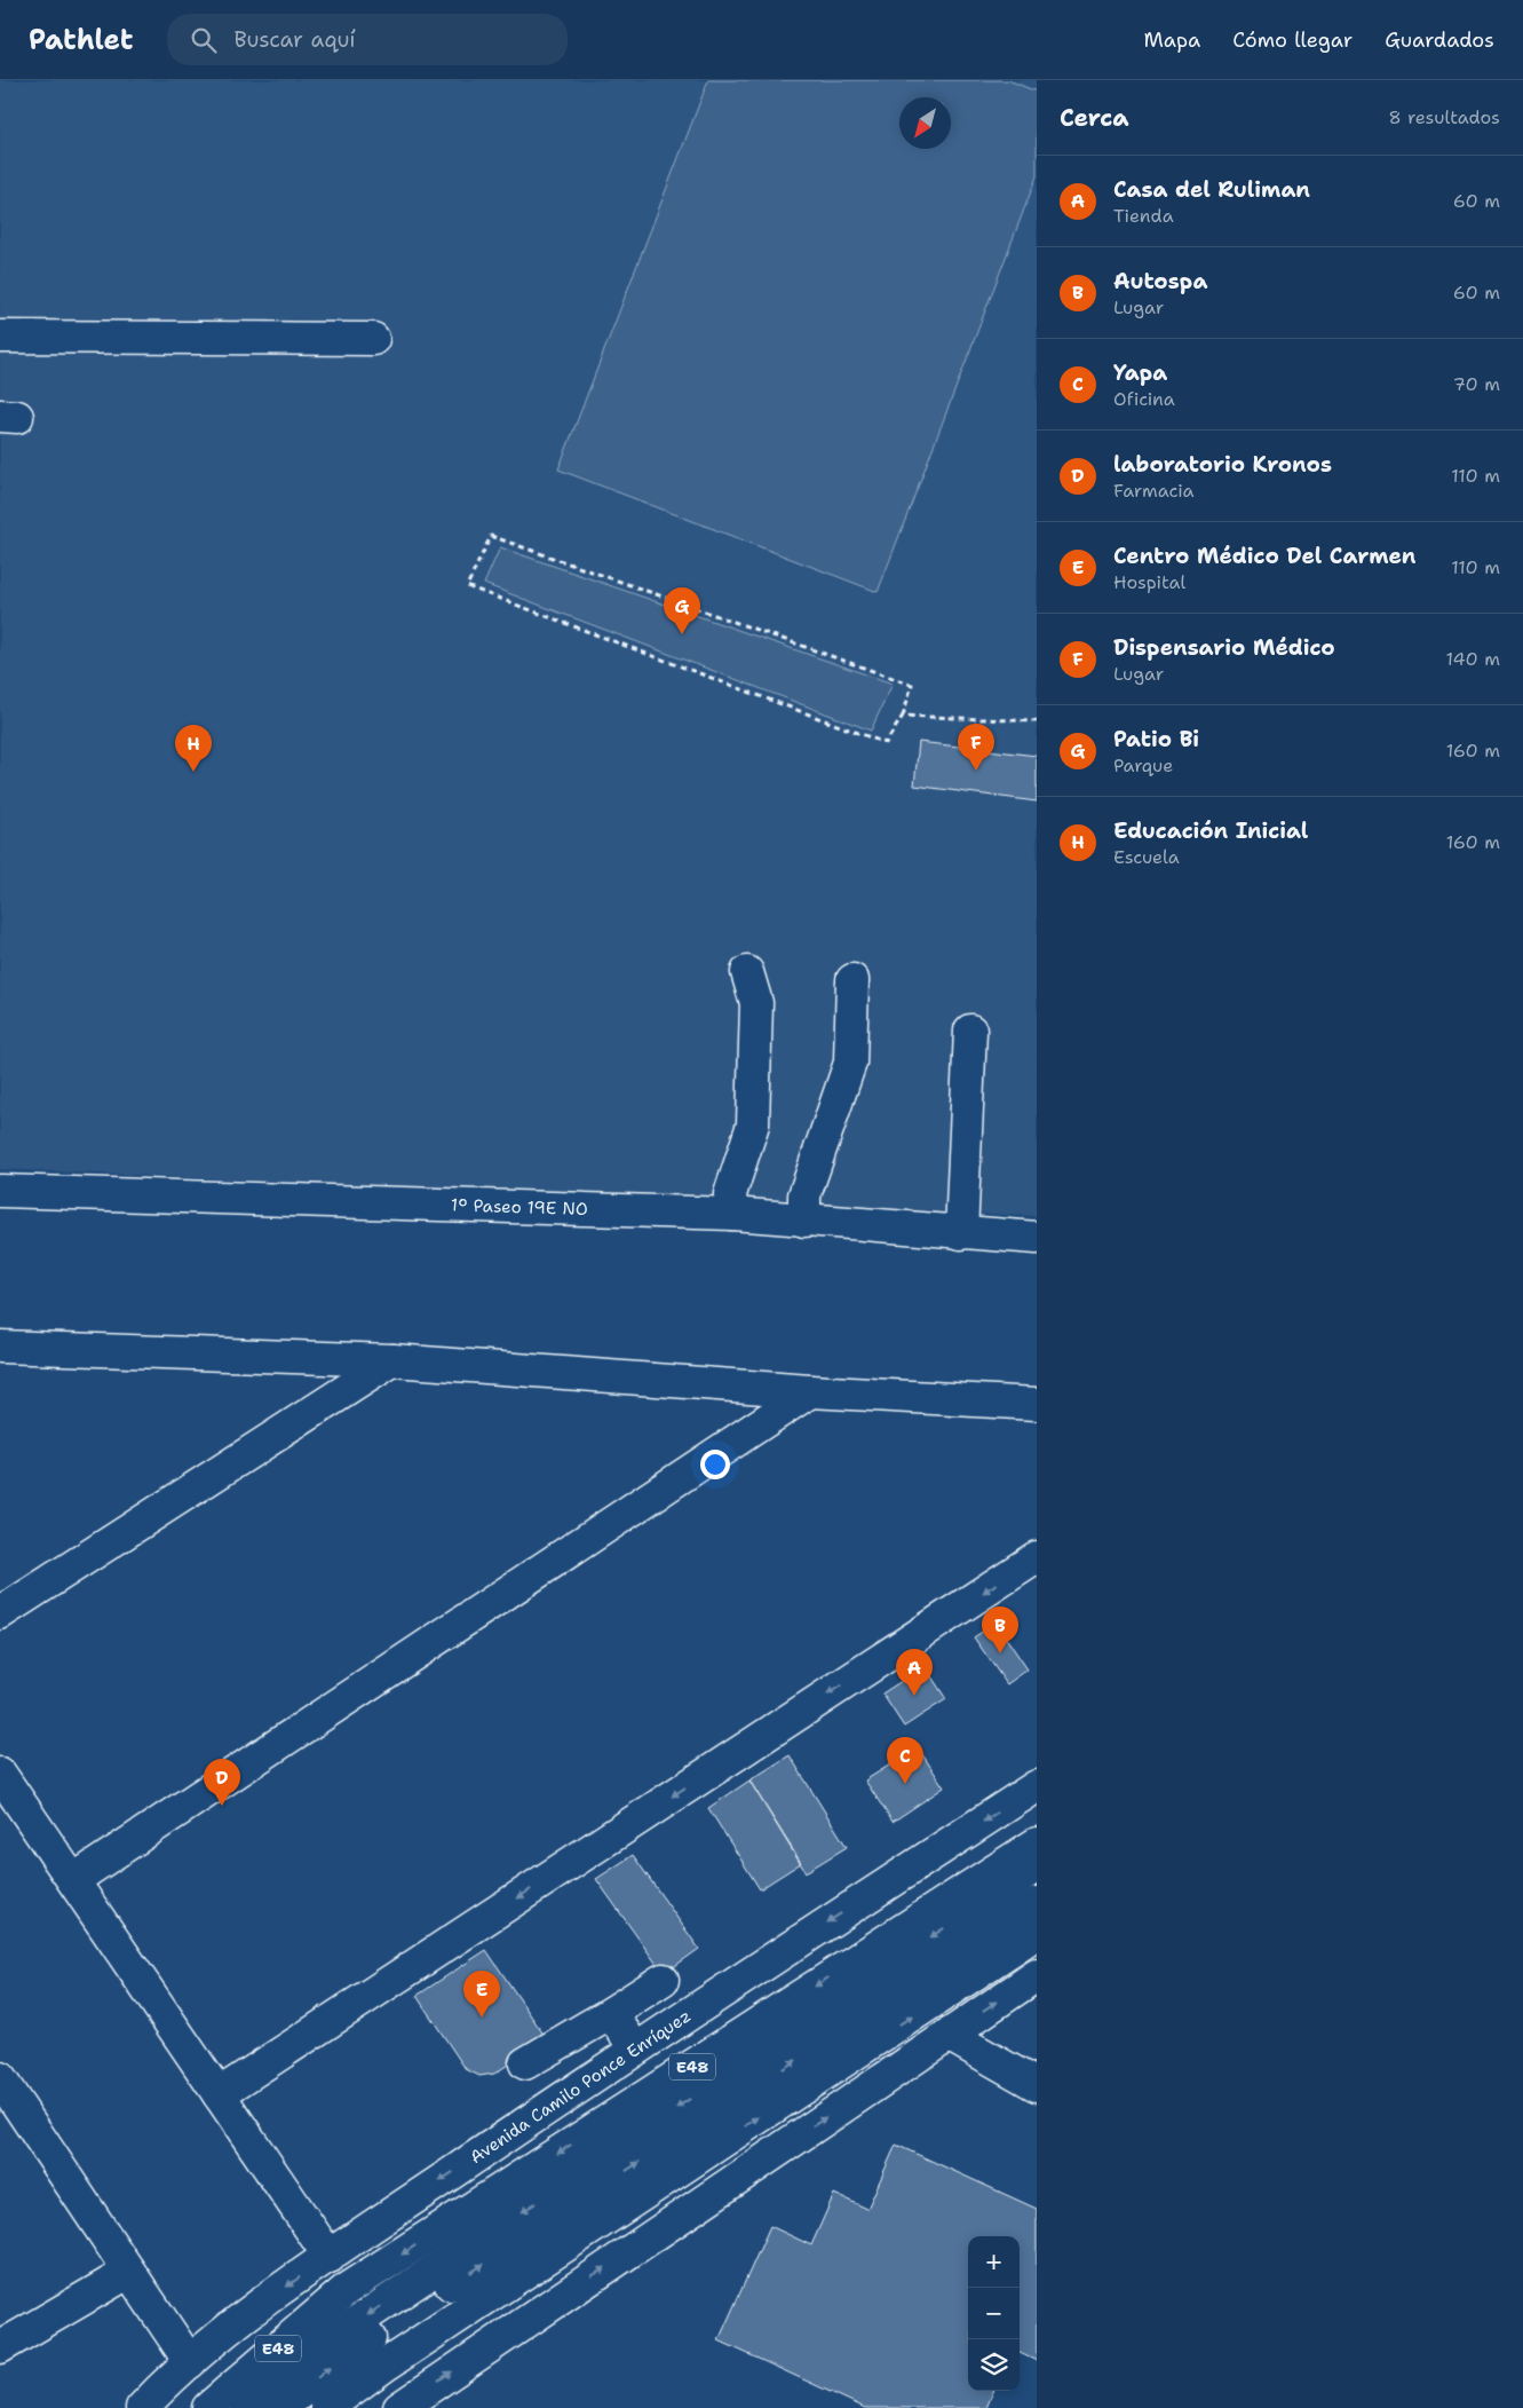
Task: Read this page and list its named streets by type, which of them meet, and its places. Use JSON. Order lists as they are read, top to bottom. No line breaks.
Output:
{"streets":{"street":["1° Paseo 19E NO","E48","Avenida Camilo Ponce Enríquez"]},"north":"bottom left","page":{"header":"Pathlet","search":"Buscar aquí","nav":["Mapa","Cómo llegar","Guardados"],"heading":["Cerca","8 resultados"],"list":[{"mark":"A","name":"Casa del Ruliman","note":"Tienda","value":"60 m"},{"mark":"B","name":"Autospa","note":"Lugar","value":"60 m"},{"mark":"C","name":"Yapa","note":"Oficina","value":"70 m"},{"mark":"D","name":"laboratorio Kronos","note":"Farmacia","value":"110 m"},{"mark":"E","name":"Centro Médico Del Carmen","note":"Hospital","value":"110 m"},{"mark":"F","name":"Dispensario Médico","note":"Lugar","value":"140 m"},{"mark":"G","name":"Patio Bi","note":"Parque","value":"160 m"},{"mark":"H","name":"Educación Inicial","note":"Escuela","value":"160 m"}],"pins":["G","F","H","B","A","C","D","E"],"map_buttons":["+","−"]}}
